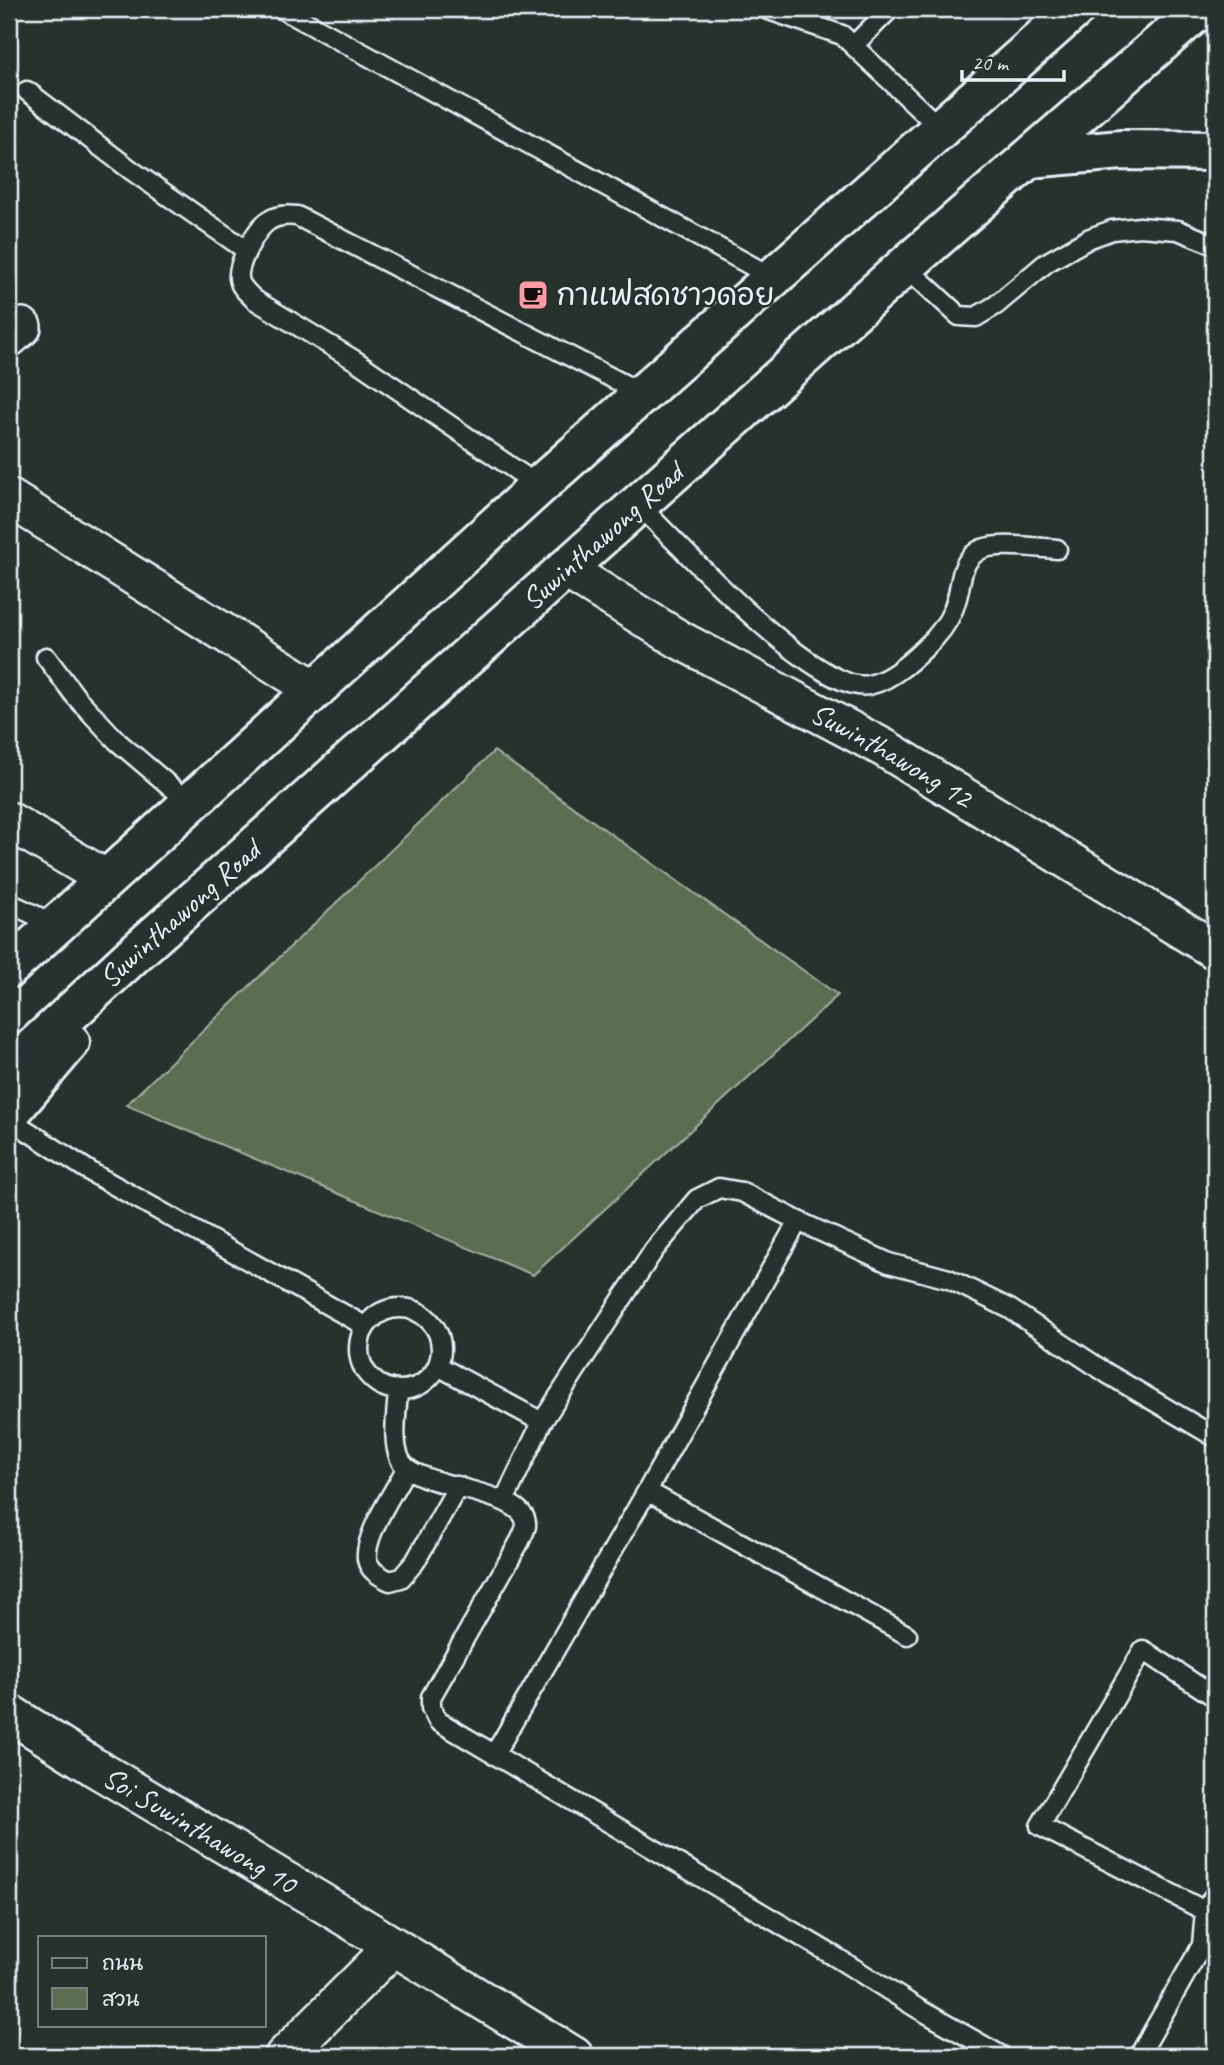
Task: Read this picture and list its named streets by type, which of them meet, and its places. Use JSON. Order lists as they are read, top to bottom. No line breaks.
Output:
{"streets":{"main road":["Suwinthawong Road"],"street":["Suwinthawong 12","Soi Suwinthawong 10"]},"crossings":[["Suwinthawong Road","Suwinthawong 12"]],"places":{"cafe":["กาแฟสดชาวดอย"]},"legend":["ถนน","สวน"],"scale_bar":"20 m"}
